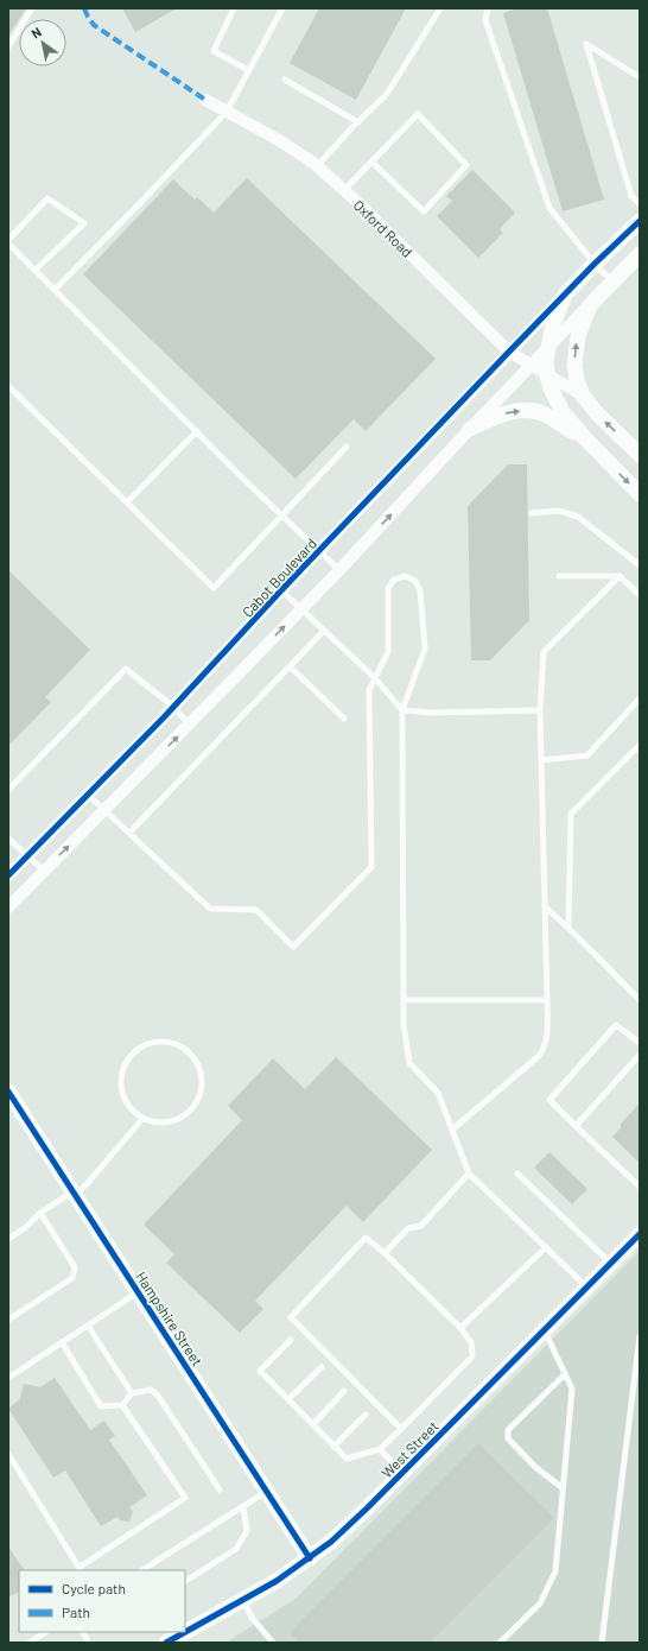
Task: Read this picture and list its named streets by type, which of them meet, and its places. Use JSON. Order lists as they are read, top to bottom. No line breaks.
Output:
{"streets":{"street":["Oxford Road","Cabot Boulevard","Hampshire Street","West Street"]},"crossings":[["Oxford Road","Cabot Boulevard"],["Hampshire Street","West Street"]],"legend":["Cycle path","Path"],"north":"top left"}
